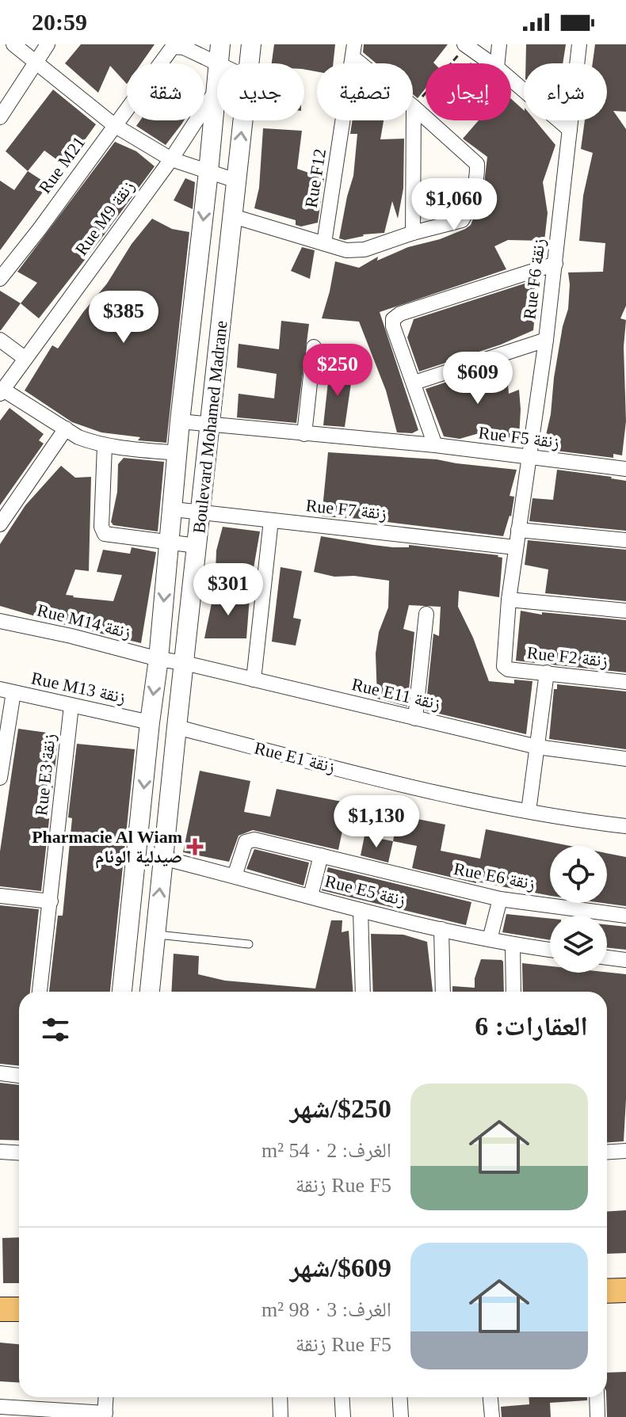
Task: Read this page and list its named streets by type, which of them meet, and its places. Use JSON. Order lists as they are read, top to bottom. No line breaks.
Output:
{"streets":{"street":["Rue M21","Rue F12","Rue M9 زنقة","Rue F6 زنقة","Boulevard Mohamed Madrane","Rue F5 زنقة","Rue F7 زنقة","Rue M14 زنقة","Rue F2 زنقة","Rue M13 زنقة","Rue E11 زنقة","Rue E1 زنقة","Rue E3 زنقة","Rue E6 زنقة","Rue E5 زنقة"]},"crossings":[["Rue M9 زنقة","Boulevard Mohamed Madrane"],["Rue F6 زنقة","Rue F5 زنقة"],["Rue F6 زنقة","Rue F7 زنقة"],["Rue F6 زنقة","Rue F2 زنقة"],["Boulevard Mohamed Madrane","Rue F5 زنقة"],["Boulevard Mohamed Madrane","Rue F7 زنقة"],["Boulevard Mohamed Madrane","Rue M14 زنقة"],["Boulevard Mohamed Madrane","Rue M13 زنقة"],["Boulevard Mohamed Madrane","Rue E11 زنقة"],["Boulevard Mohamed Madrane","Rue E1 زنقة"],["Boulevard Mohamed Madrane","Rue E5 زنقة"],["Rue M14 زنقة","Rue E11 زنقة"],["Rue M13 زنقة","Rue E1 زنقة"],["Rue M13 زنقة","Rue E3 زنقة"],["Rue E6 زنقة","Rue E5 زنقة"]],"places":{"health":["Pharmacie Al Wiam صيدلية الوئام"]},"page":{"status":"20:59","chip":["شراء","إيجار","تصفية","جديد","شقة"],"price":["$1,060","$385","$250","$609","$301","$1,130"],"heading":"العقارات: 6","list":[{"name":"$250/شهر","note":"الغرف: 2 · 54 m² · Rue F5 زنقة"},{"name":"$609/شهر","note":"الغرف: 3 · 98 m² · Rue F5 زنقة"}]}}
